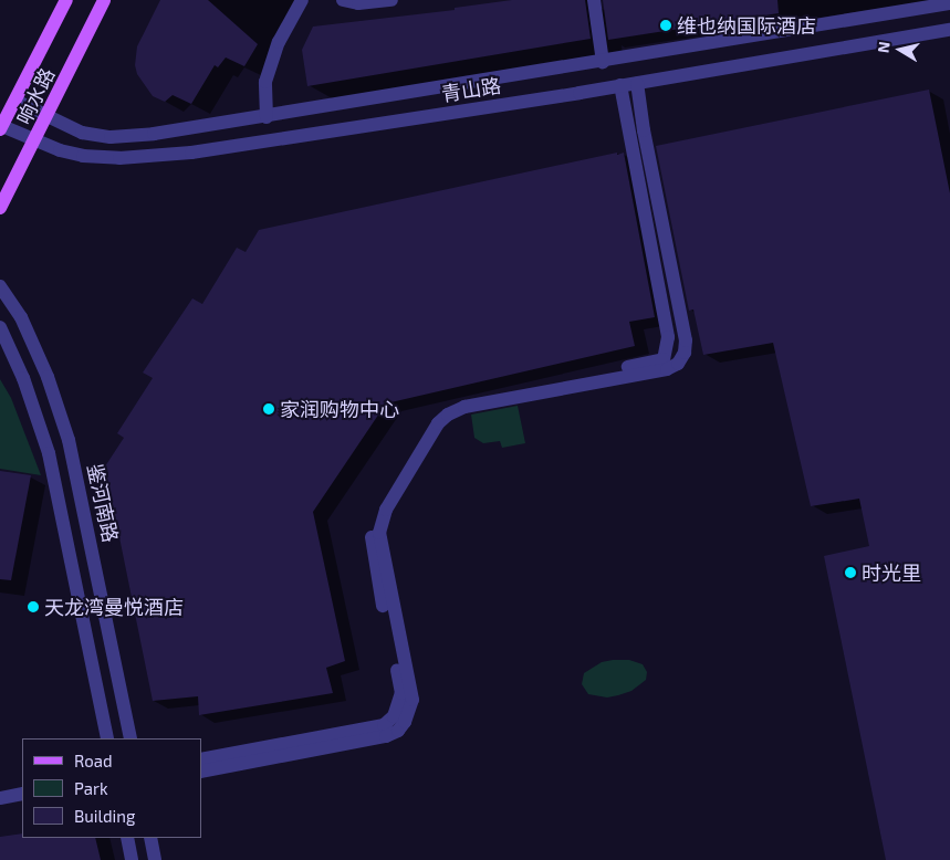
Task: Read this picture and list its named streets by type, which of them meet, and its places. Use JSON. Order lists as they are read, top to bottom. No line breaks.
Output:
{"streets":{"main road":["响水路"],"street":["青山路","鉴河南路"]},"crossings":[["青山路","响水路"]],"places":["维也纳国际酒店","家润购物中心","时光里","天龙湾曼悦酒店"],"legend":["Road","Park","Building"],"north":"left"}
